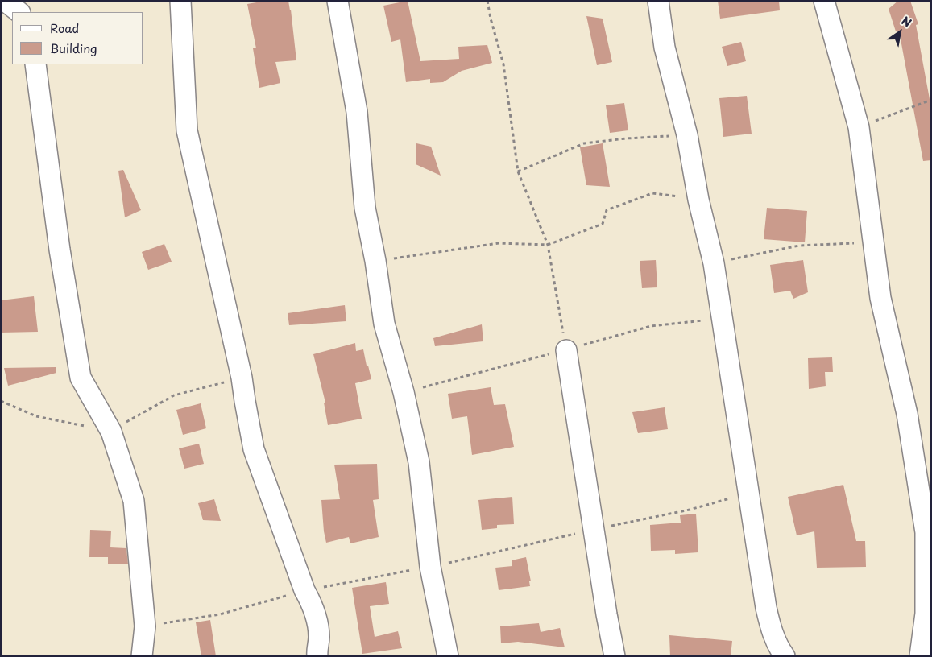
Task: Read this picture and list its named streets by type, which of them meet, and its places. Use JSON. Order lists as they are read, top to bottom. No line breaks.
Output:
{"legend":["Road","Building"],"north":"top right"}
